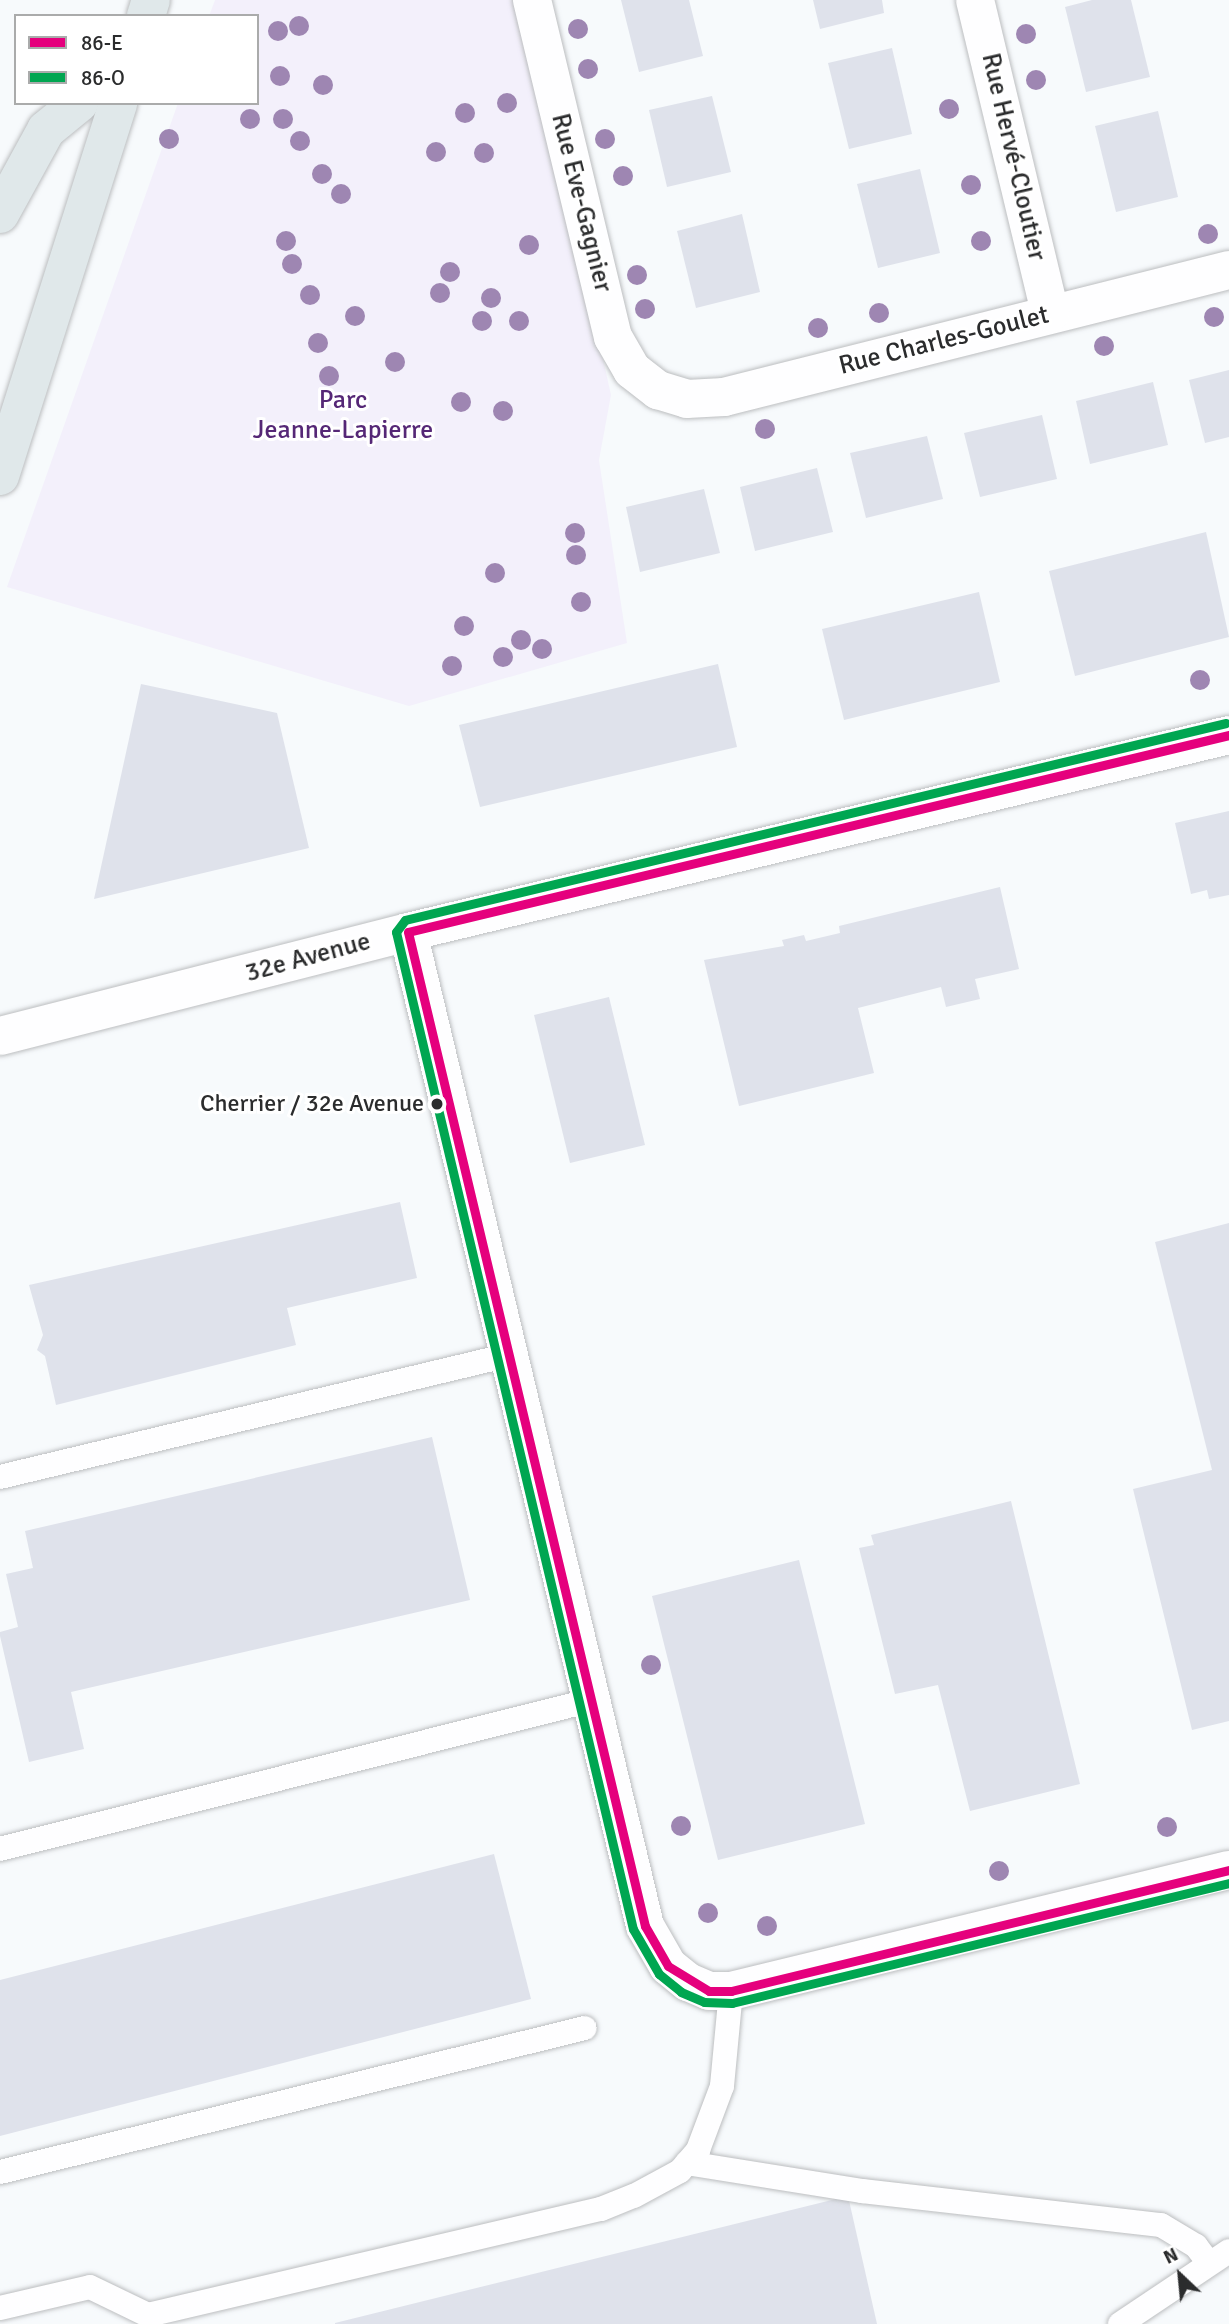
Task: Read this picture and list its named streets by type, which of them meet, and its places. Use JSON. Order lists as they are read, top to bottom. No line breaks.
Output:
{"streets":{"street":["Rue Hervé-Cloutier","Rue Eve-Gagnier","Rue Charles-Goulet","32e Avenue"]},"crossings":[["Rue Hervé-Cloutier","Rue Charles-Goulet"],["Rue Eve-Gagnier","Rue Charles-Goulet"]],"parks":["Parc Jeanne-Lapierre"],"places":["Cherrier / 32e Avenue"],"lines":["transit line 86-O","transit line 86-E"],"legend":["86-E","86-O"],"north":"top left"}
